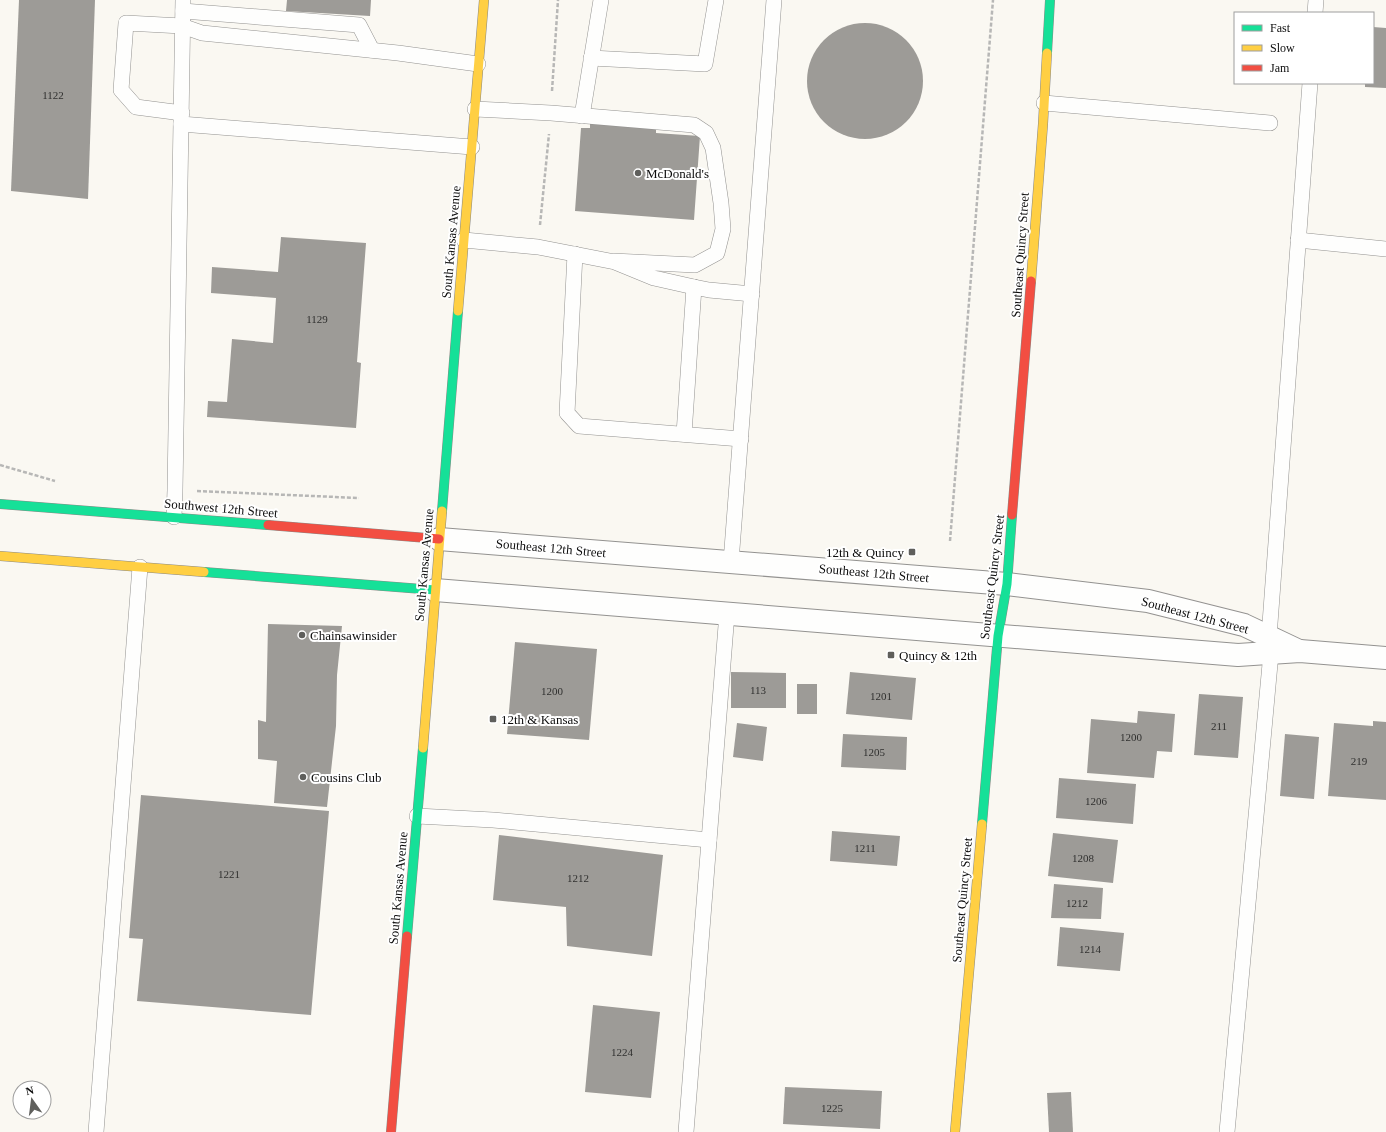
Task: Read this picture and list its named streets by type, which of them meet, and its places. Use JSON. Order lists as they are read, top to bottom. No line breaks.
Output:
{"streets":{"main road":["South Kansas Avenue","Southeast Quincy Street","Southwest 12th Street"],"street":["Southeast 12th Street"]},"crossings":[["South Kansas Avenue","Southwest 12th Street"],["South Kansas Avenue","Southeast 12th Street"],["Southeast Quincy Street","Southeast 12th Street"],["Southwest 12th Street","Southeast 12th Street"]],"places":{"other":["McDonald's","Chainsawinsider","Cousins Club"],"transit":["12th & Quincy","Quincy & 12th","12th & Kansas"]},"house_numbers":["1122","1129","113","1200","1201","211","1200","1205","219","1206","1211","1208","1221","1212","1212","1214","1224","1225"],"legend":["Fast","Slow","Jam"],"north":"top"}
